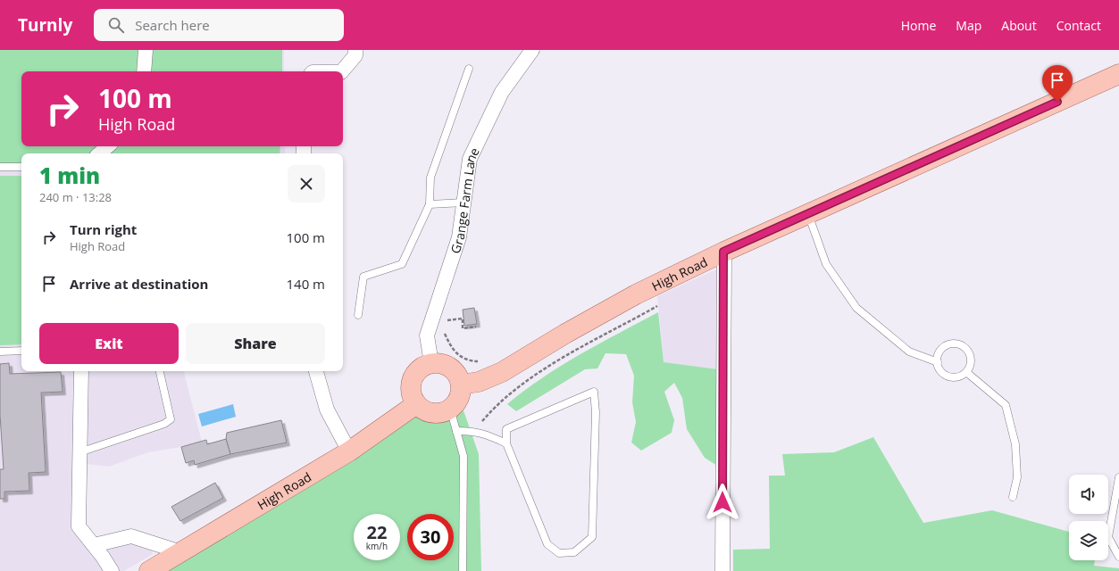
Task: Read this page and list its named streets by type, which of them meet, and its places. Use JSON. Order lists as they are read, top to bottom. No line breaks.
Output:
{"streets":{"main road":["High Road"],"street":["Grange Farm Lane"]},"crossings":[["Grange Farm Lane","High Road"]],"page":{"header":"Turnly","search":"Search here","nav":["Home","Map","About","Contact"],"turn":["100 m","High Road"],"heading":["1 min","240 m · 13:28"],"list":[{"name":"Turn right","note":"High Road","value":"100 m"},{"name":"Arrive at destination","value":"140 m"}],"buttons":["Exit","Share"],"speed":"22 km/h","limit":"30"}}
